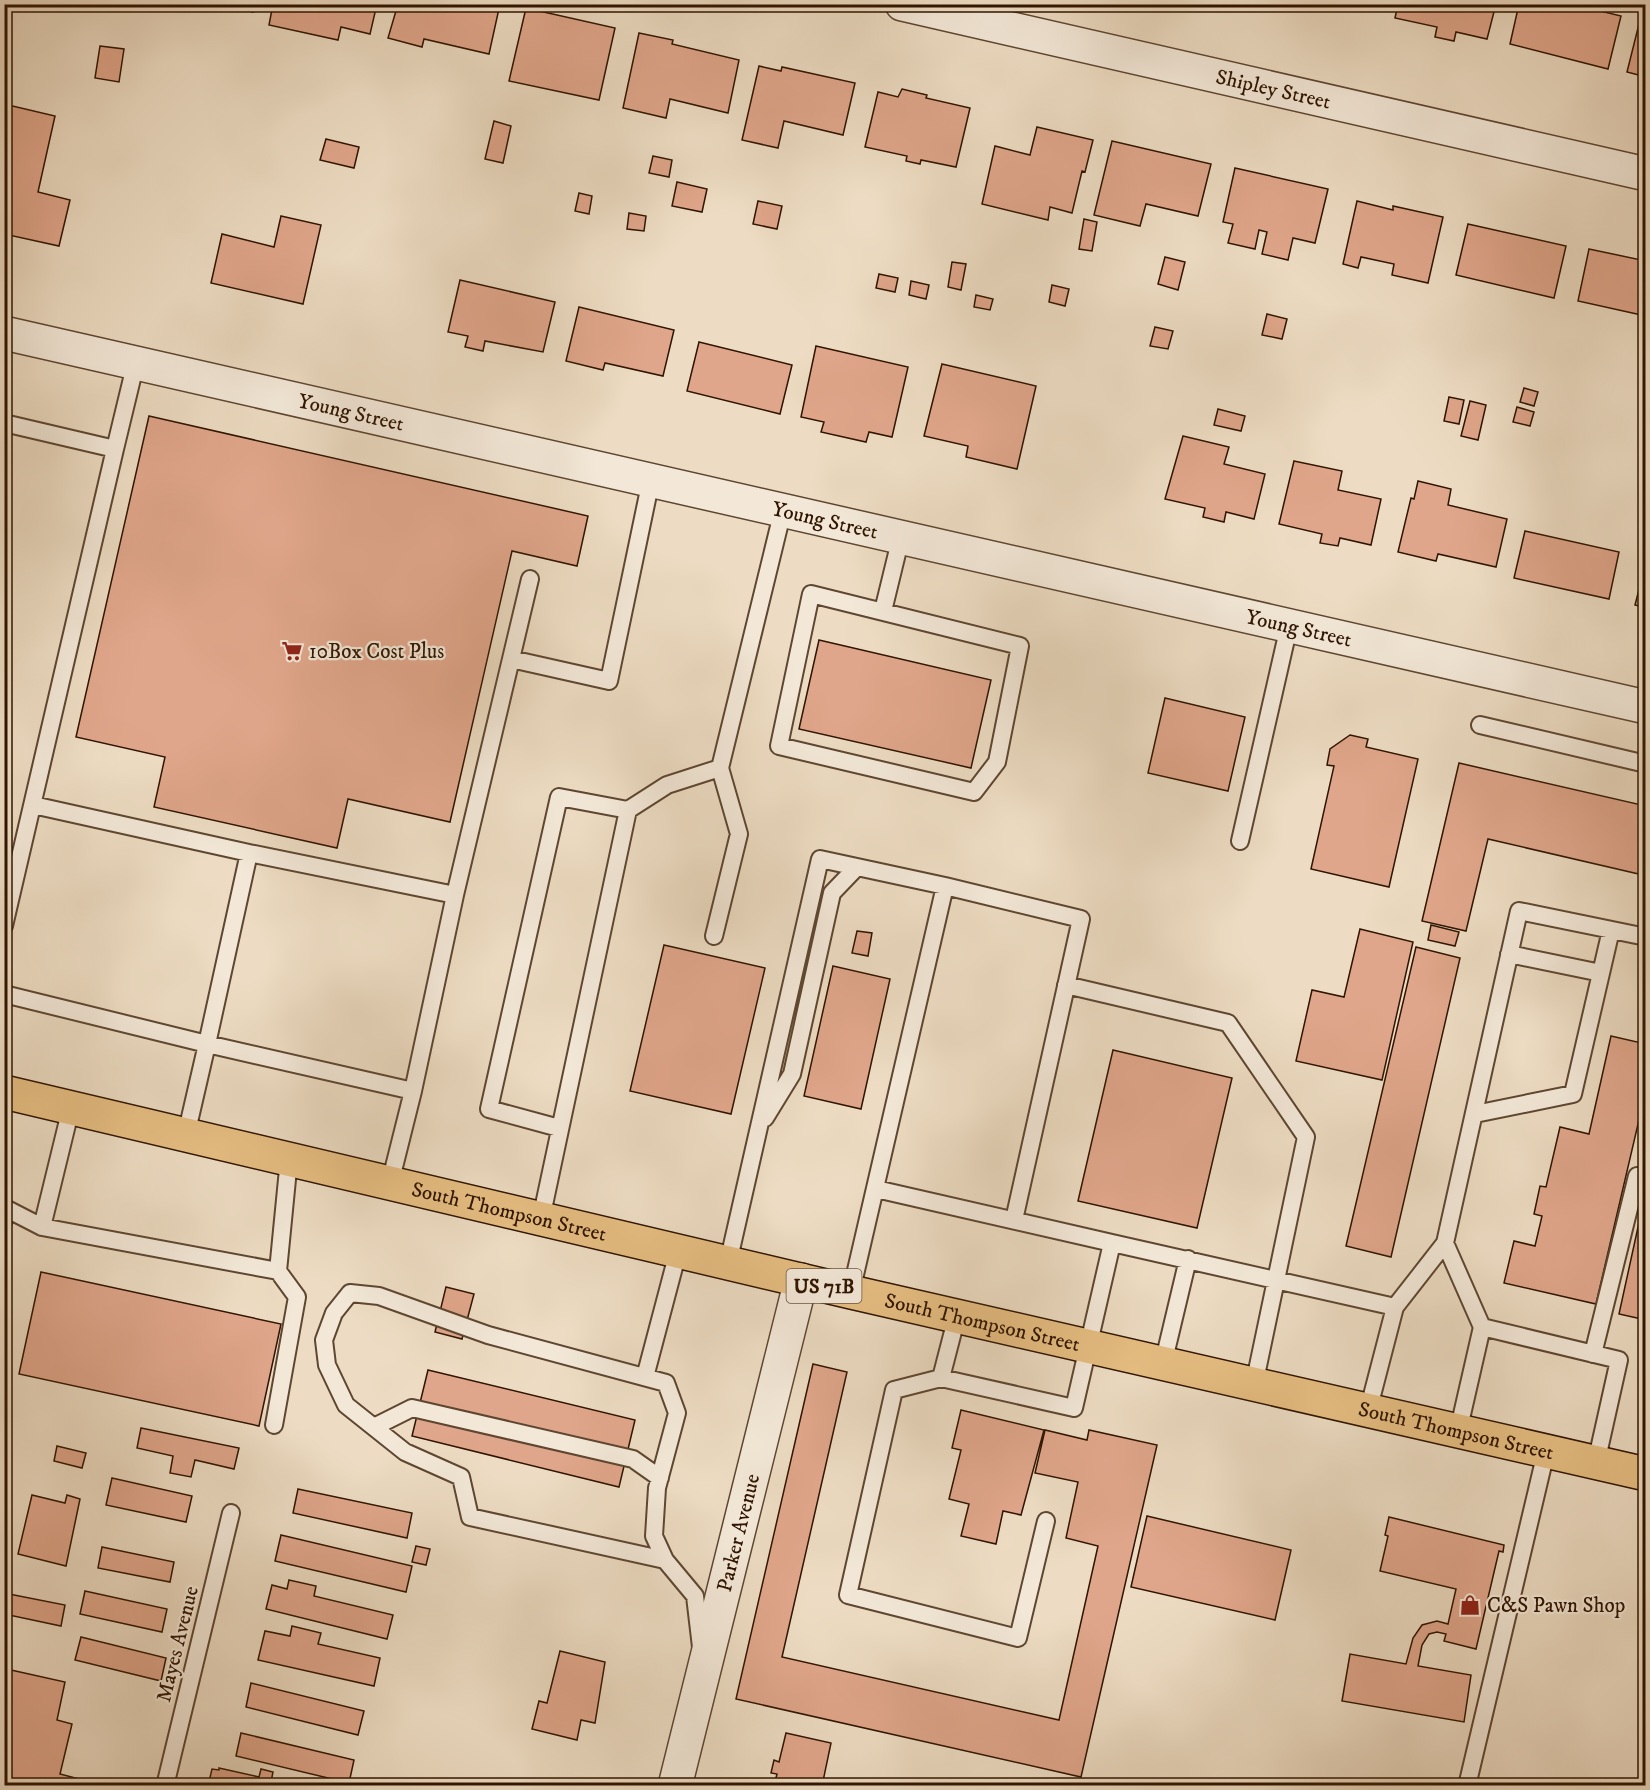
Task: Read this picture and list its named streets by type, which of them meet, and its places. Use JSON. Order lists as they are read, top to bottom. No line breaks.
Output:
{"streets":{"highway":["South Thompson Street","US 71B"],"street":["Shipley Street","Young Street","Parker Avenue"],"lane":["Mayes Avenue"]},"crossings":[["South Thompson Street","Parker Avenue"]],"places":{"supermarket":["10Box Cost Plus"],"shop":["C&S Pawn Shop"]}}
